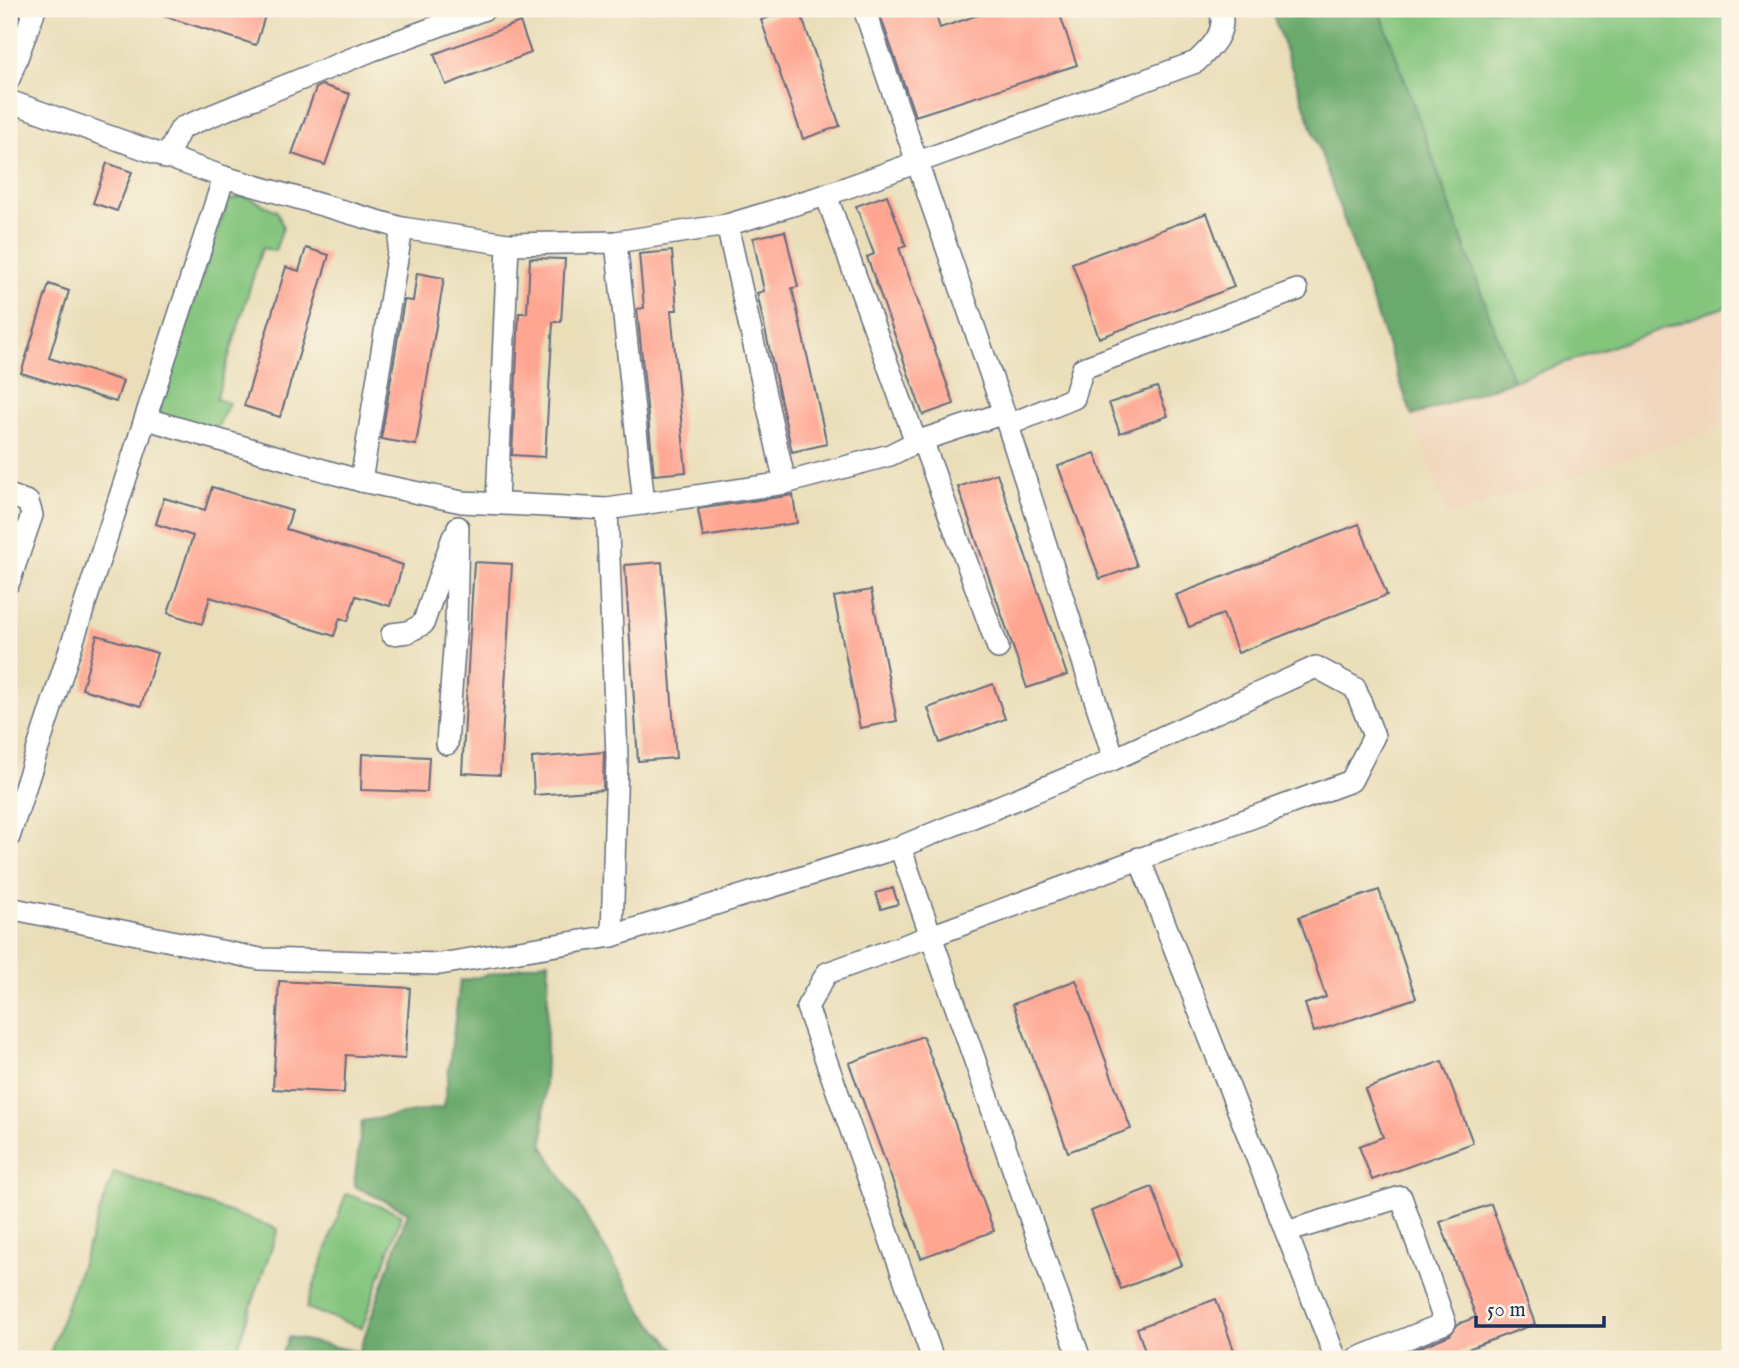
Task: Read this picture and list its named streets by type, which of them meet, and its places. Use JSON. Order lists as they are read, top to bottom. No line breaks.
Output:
{"scale_bar":"50 m"}
